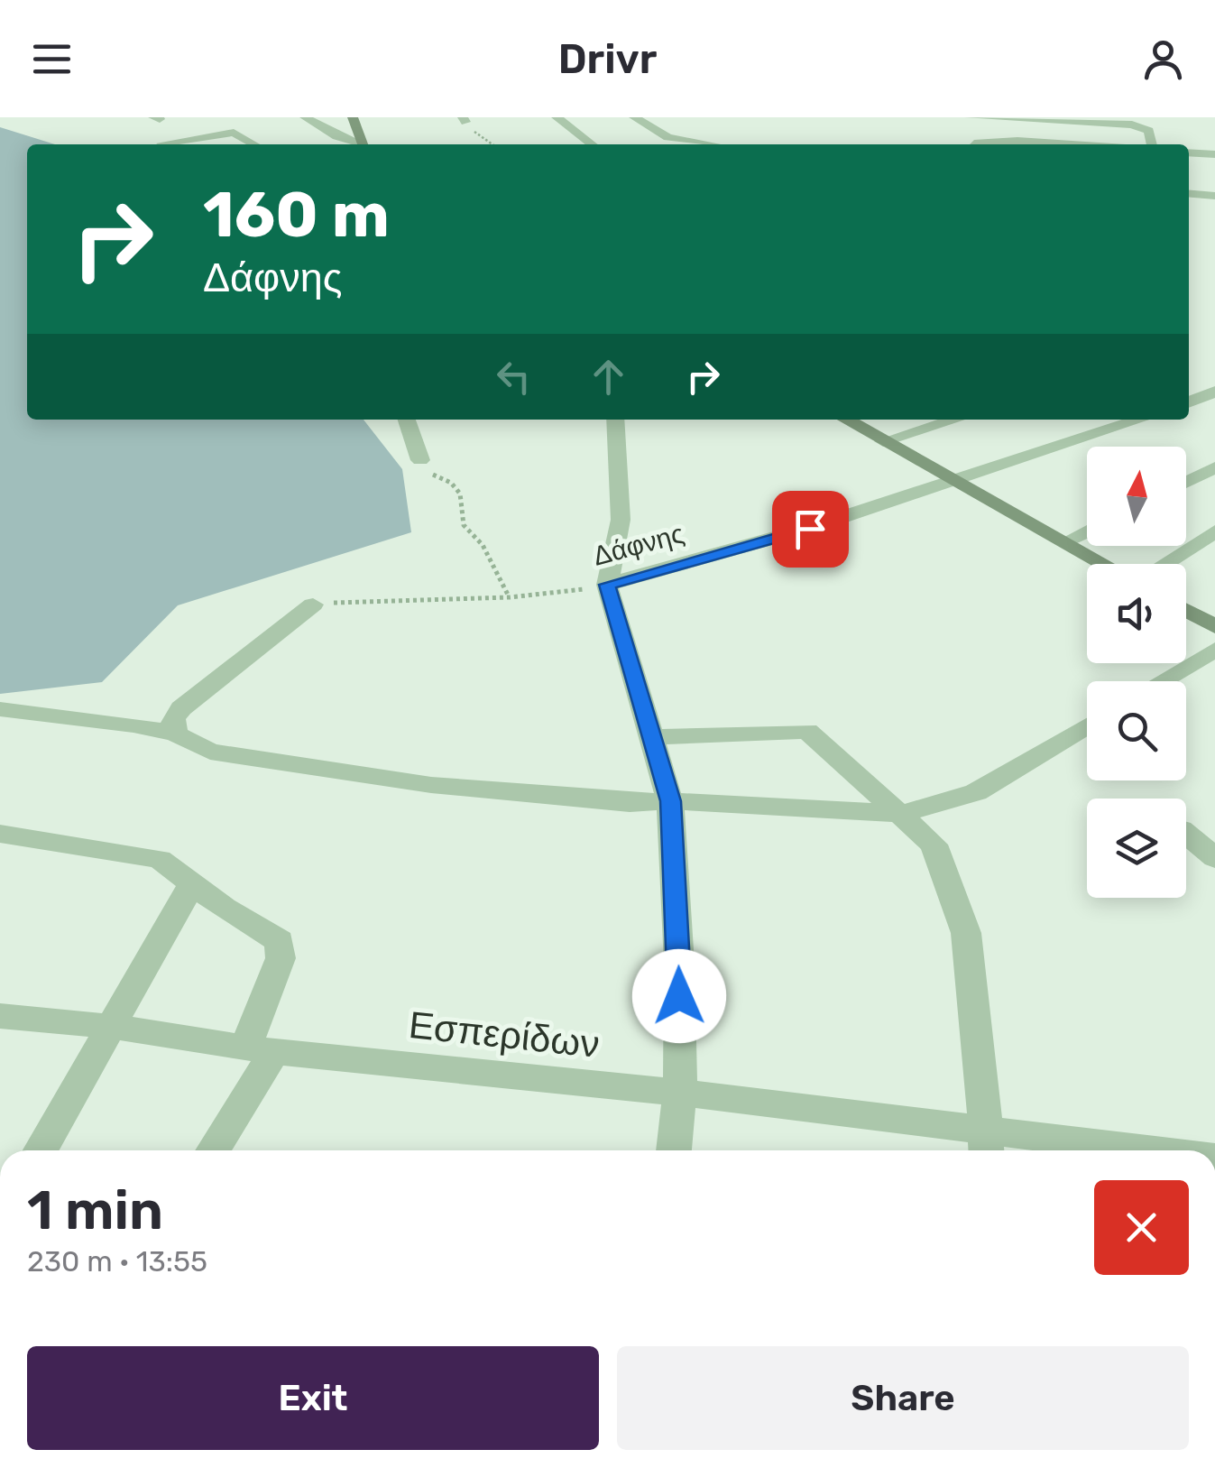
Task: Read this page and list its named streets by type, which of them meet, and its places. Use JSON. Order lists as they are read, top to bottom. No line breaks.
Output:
{"streets":{"street":["Δάφνης","Εσπερίδων"]},"north":"top","page":{"header":"Drivr","turn":["160 m","Δάφνης"],"heading":["1 min","230 m · 13:55"],"buttons":["Exit","Share"]}}
